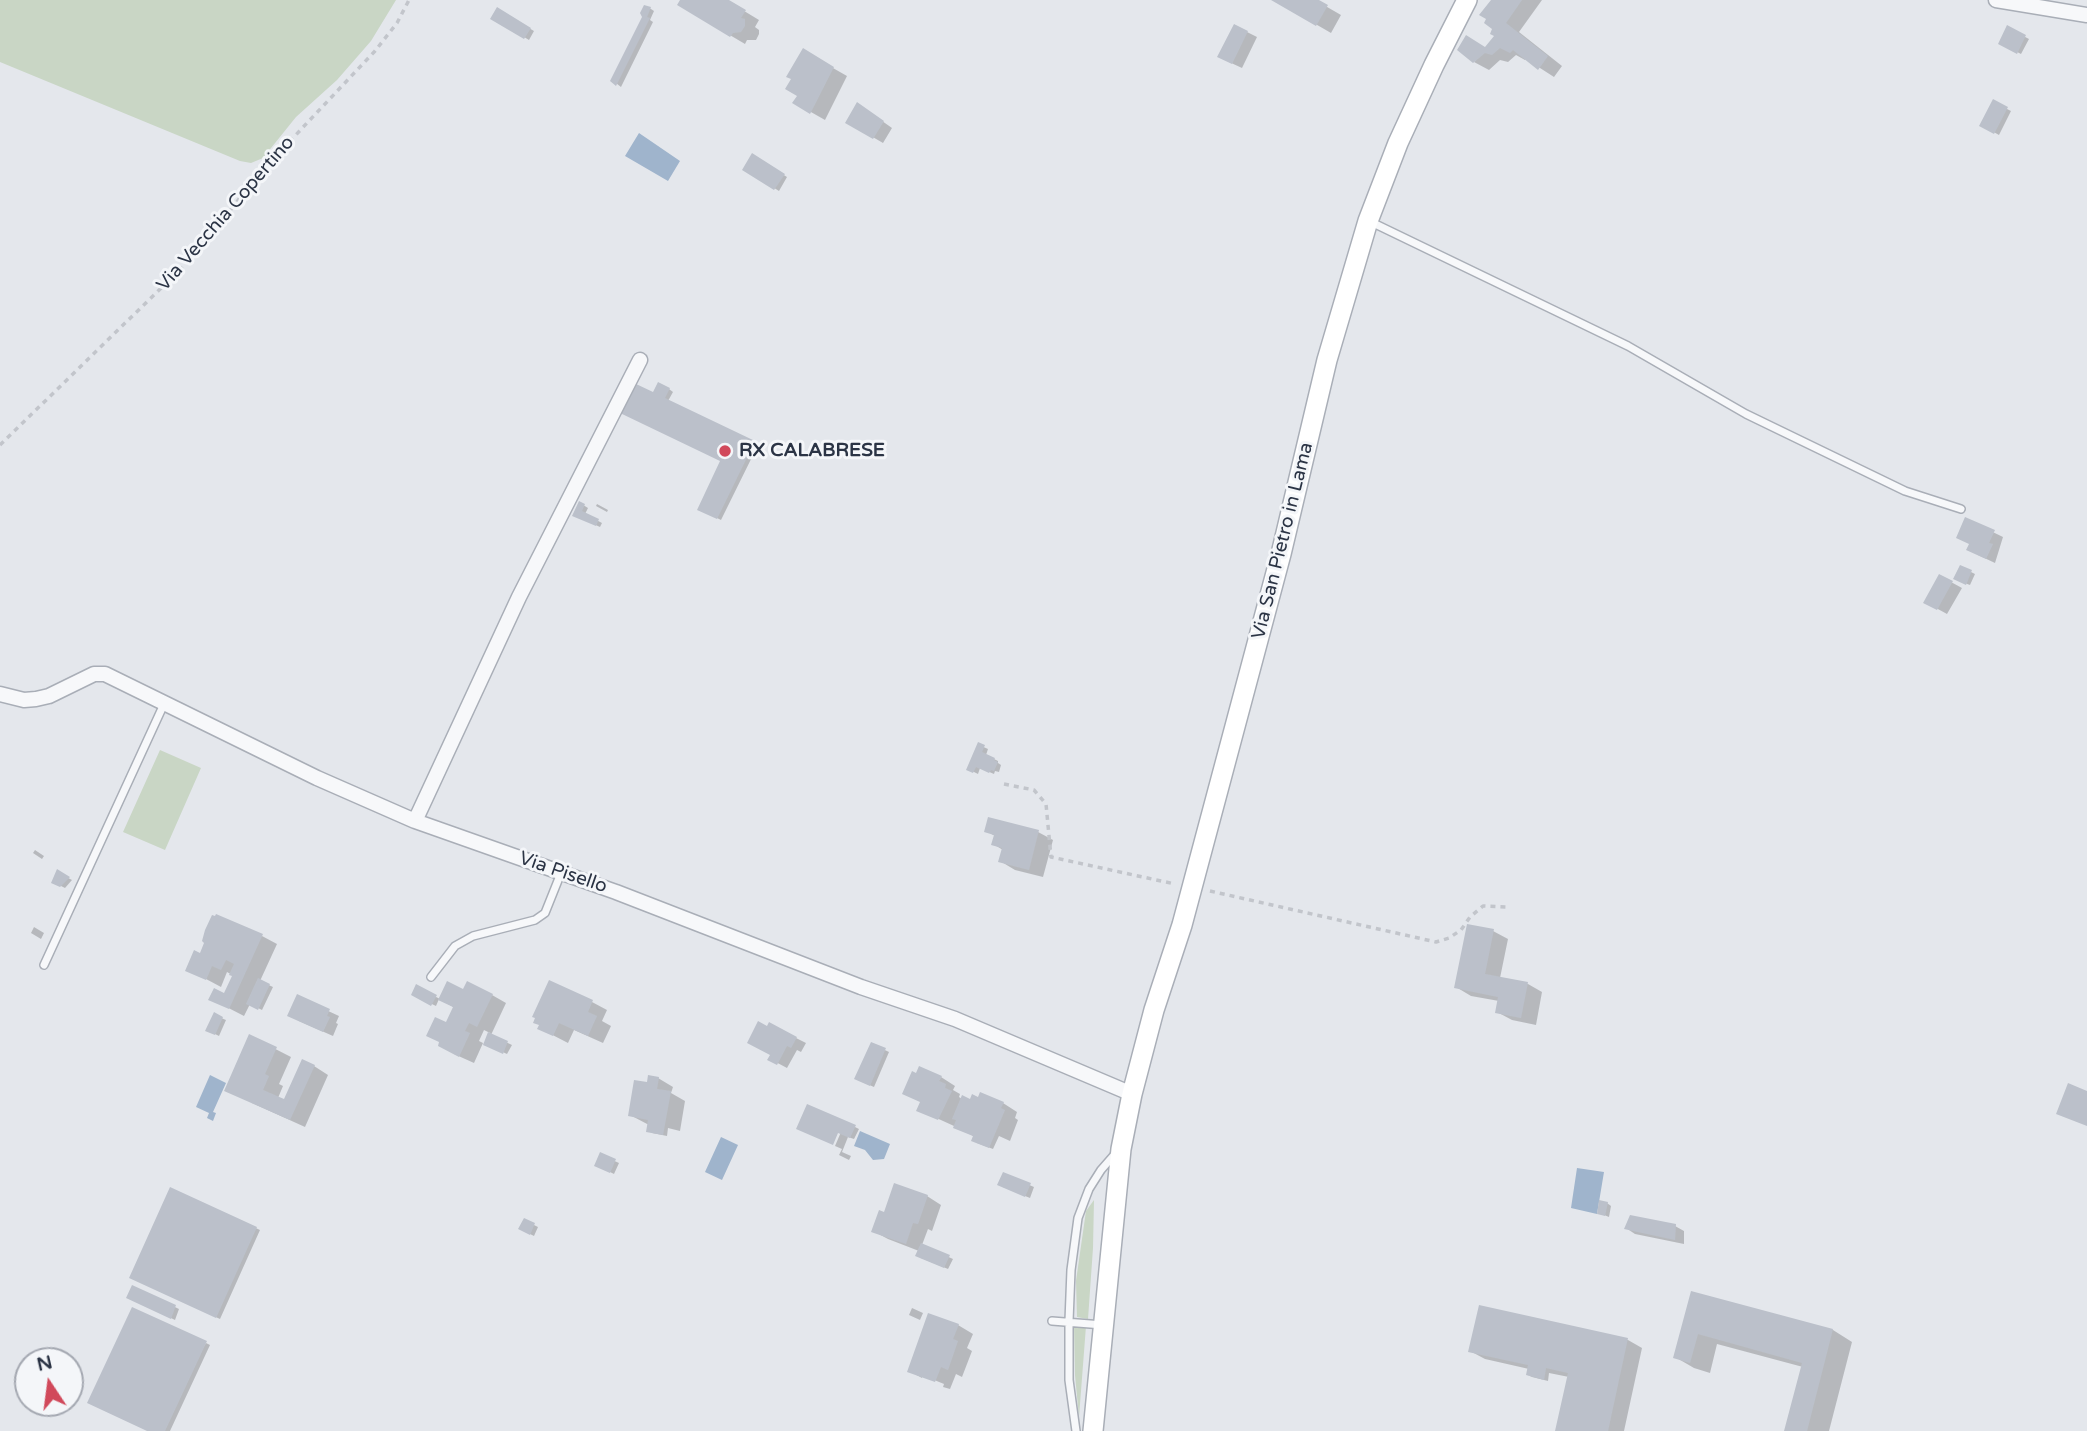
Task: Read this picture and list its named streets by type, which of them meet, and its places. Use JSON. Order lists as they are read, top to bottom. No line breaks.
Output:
{"streets":{"main road":["Via San Pietro in Lama"],"street":["Via Pisello"],"path":["Via Vecchia Copertino"]},"crossings":[["Via San Pietro in Lama","Via Pisello"]],"places":["RX CALABRESE"],"north":"top"}
